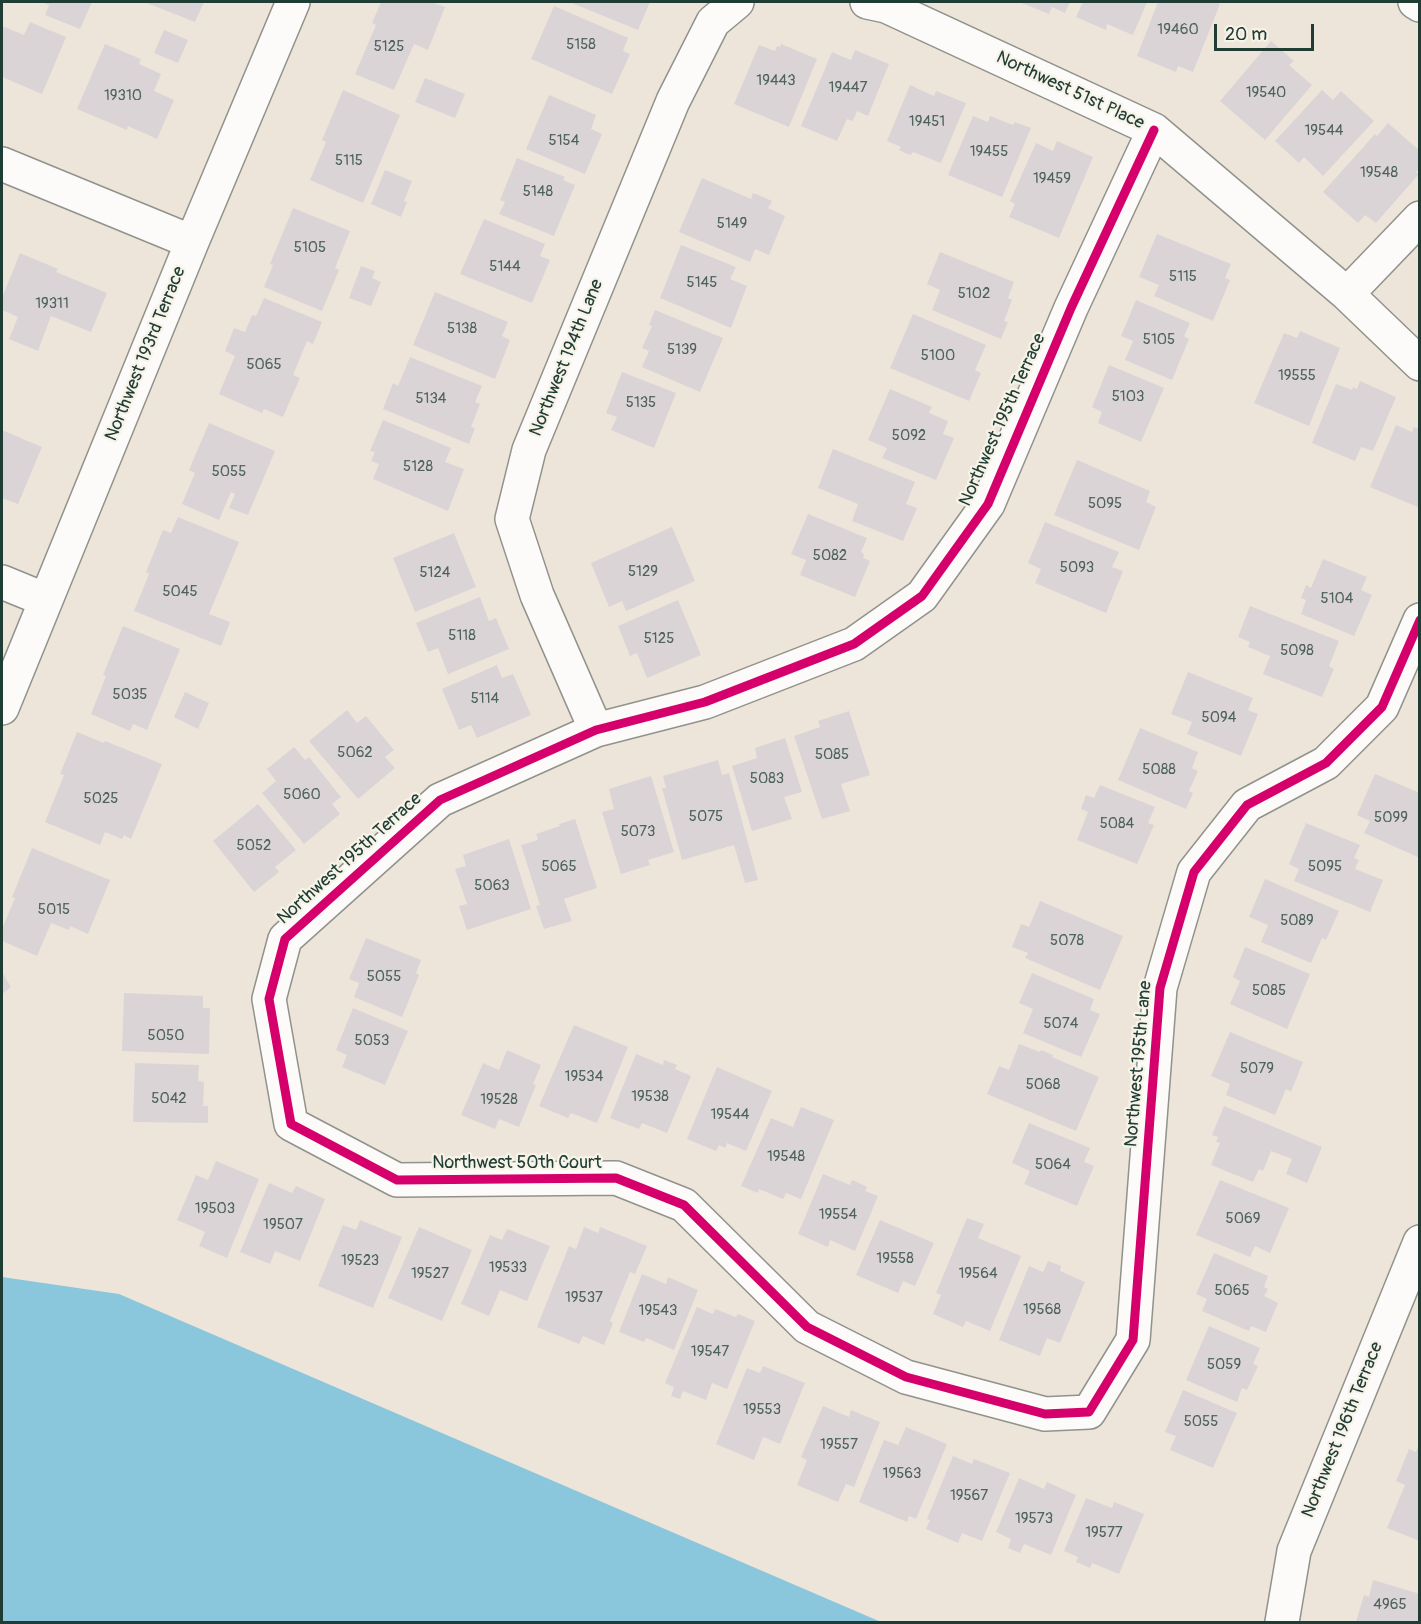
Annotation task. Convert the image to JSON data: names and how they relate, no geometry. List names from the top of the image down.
{
  "streets": {
    "street": [
      "Northwest 51st Place",
      "Northwest 193rd Terrace",
      "Northwest 194th Lane",
      "Northwest 195th Terrace",
      "Northwest 195th Lane",
      "Northwest 50th Court",
      "Northwest 196th Terrace"
    ]
  },
  "crossings": [
    ["Northwest 51st Place", "Northwest 195th Terrace"],
    ["Northwest 194th Lane", "Northwest 195th Terrace"],
    ["Northwest 195th Terrace", "Northwest 50th Court"],
    ["Northwest 195th Lane", "Northwest 50th Court"]
  ],
  "house_numbers": [
    "19460",
    "5158",
    "5125",
    "19443",
    "19447",
    "19540",
    "19310",
    "19451",
    "19544",
    "5154",
    "19455",
    "5115",
    "19548",
    "19459",
    "5148",
    "5149",
    "5105",
    "5144",
    "5115",
    "5145",
    "5102",
    "19311",
    "5138",
    "5105",
    "5139",
    "5100",
    "5065",
    "19555",
    "5103",
    "5134",
    "5135",
    "5092",
    "5128",
    "5055",
    "5095",
    "5082",
    "5093",
    "5129",
    "5124",
    "5045",
    "5104",
    "5118",
    "5125",
    "5098",
    "5035",
    "5114",
    "5094",
    "5062",
    "5085",
    "5088",
    "5083",
    "5060",
    "5025",
    "5075",
    "5099",
    "5084",
    "5073",
    "5052",
    "5065",
    "5095",
    "5063",
    "5015",
    "5089",
    "5078",
    "5055",
    "5085",
    "5074",
    "5050",
    "5053",
    "5079",
    "19534",
    "5068",
    "19538",
    "5042",
    "19528",
    "19544",
    "19548",
    "5064",
    "19503",
    "19554",
    "5069",
    "19507",
    "19558",
    "19523",
    "19533",
    "19527",
    "19564",
    "5065",
    "19537",
    "19568",
    "19543",
    "19547",
    "5059",
    "19553",
    "5055",
    "19557",
    "19563",
    "19567",
    "19573",
    "19577",
    "4965"
  ],
  "scale_bar": "20 m"
}
